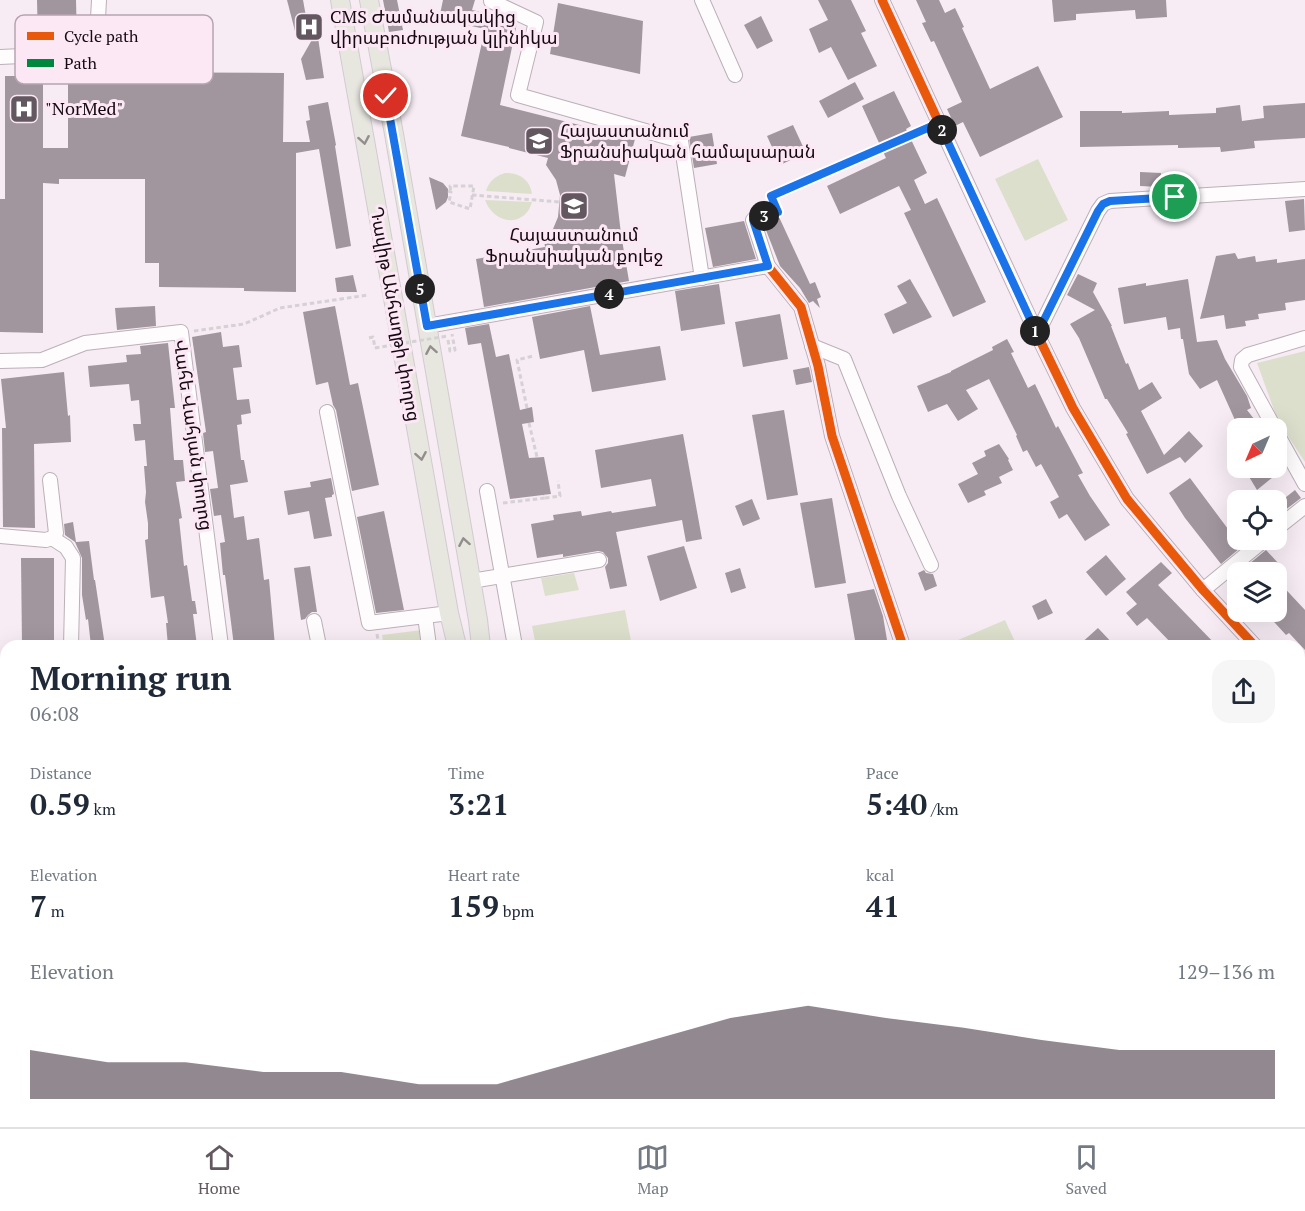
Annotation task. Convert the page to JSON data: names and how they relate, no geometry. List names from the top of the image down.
{
  "streets": {
    "main road": ["Դավիթ Անհաղթի փողոց"],
    "street": ["Վահե Վահյան փողոց"]
  },
  "places": {
    "hospital": ["CMS Ժամանակակից վիրաբուժության կլինիկա", "\"NorMed\""],
    "school or university": ["Հայաստանում Ֆրանսիական համալսարան", "Հայաստանում Ֆրանսիական քոլեջ"]
  },
  "legend": ["Cycle path", "Path"],
  "north": "bottom left",
  "page": {
    "pins": [
      "2",
      "3",
      "5",
      "4",
      "1"
    ],
    "heading": ["Morning run", "06:08"],
    "stats": [
      ["Distance", "0.59 km"],
      ["Time", "3:21"],
      ["Pace", "5:40 /km"],
      ["Elevation", "7 m"],
      ["Heart rate", "159 bpm"],
      ["kcal", "41"]
    ],
    "chart": ["Elevation", "129–136 m"],
    "tabs": ["Home", "Map", "Saved"]
  }
}
